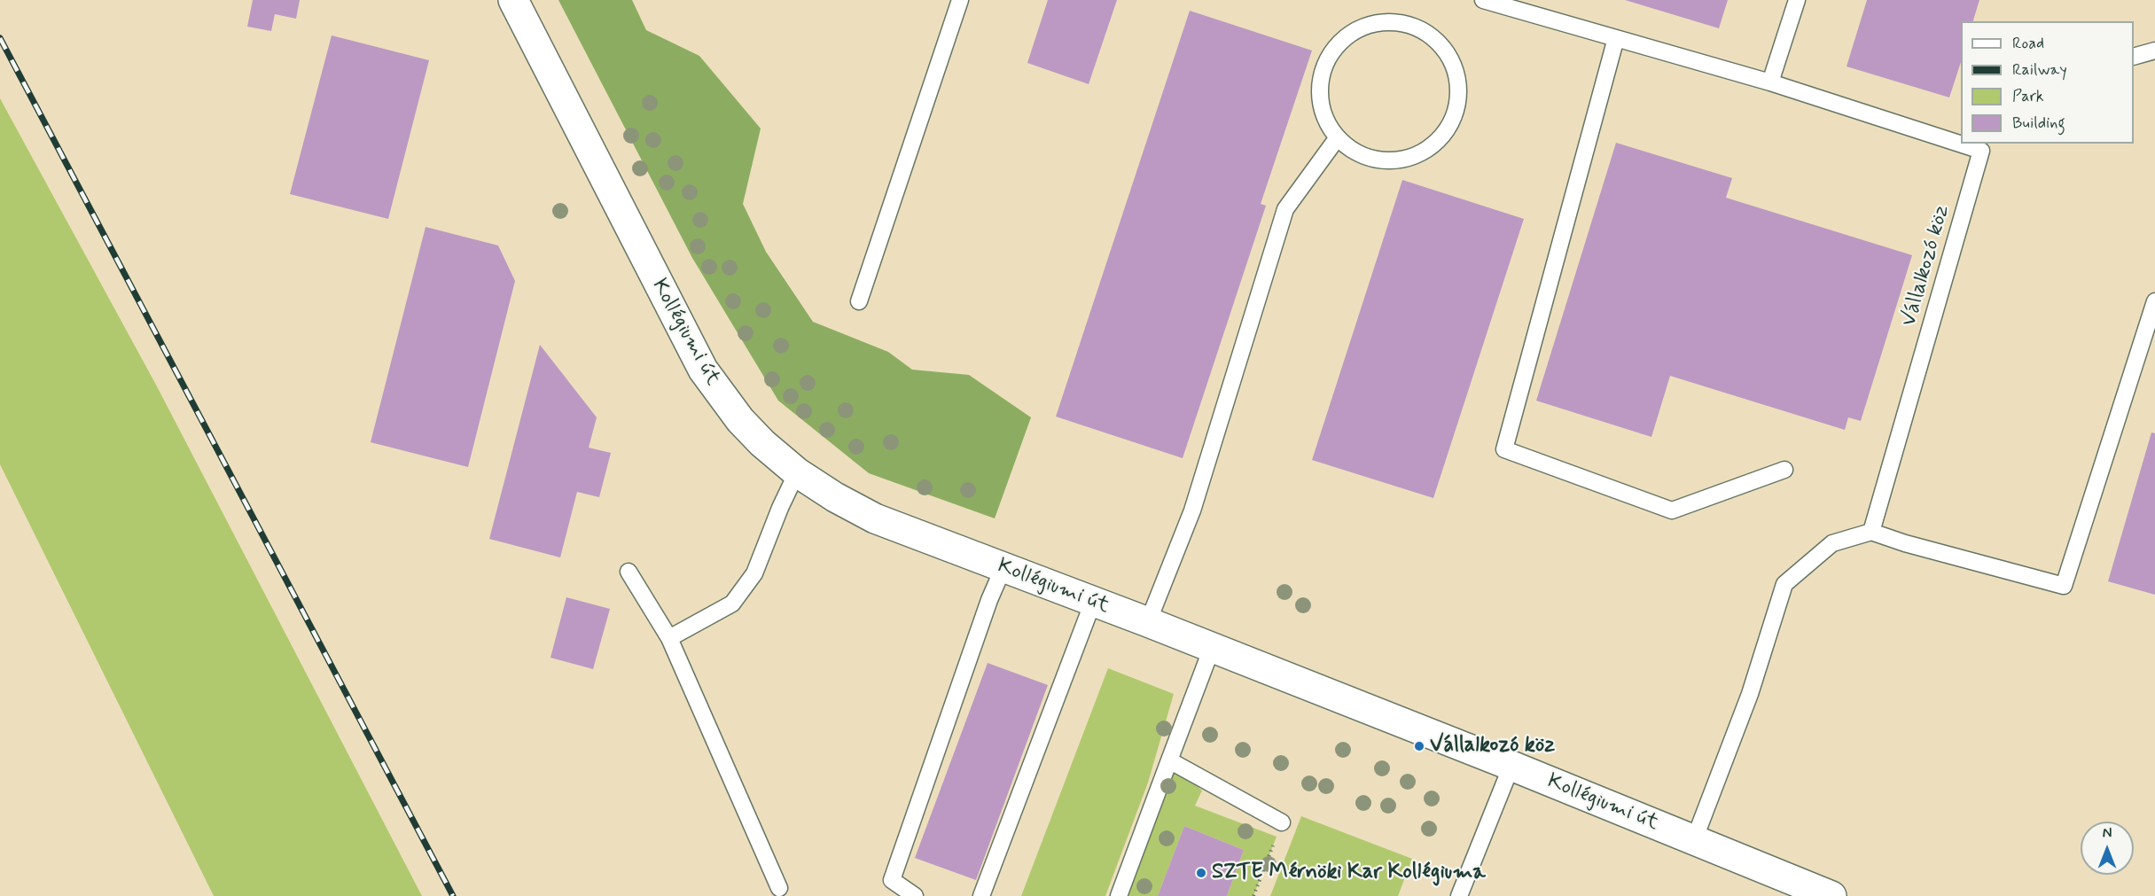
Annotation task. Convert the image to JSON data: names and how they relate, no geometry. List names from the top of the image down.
{
  "streets": {
    "street": ["Kollégiumi út"],
    "lane": ["Vállalkozó köz"]
  },
  "places": ["Vállalkozó köz", "SZTE Mérnöki Kar Kollégiuma"],
  "legend": [
    "Road",
    "Railway",
    "Park",
    "Building"
  ],
  "north": "top"
}
